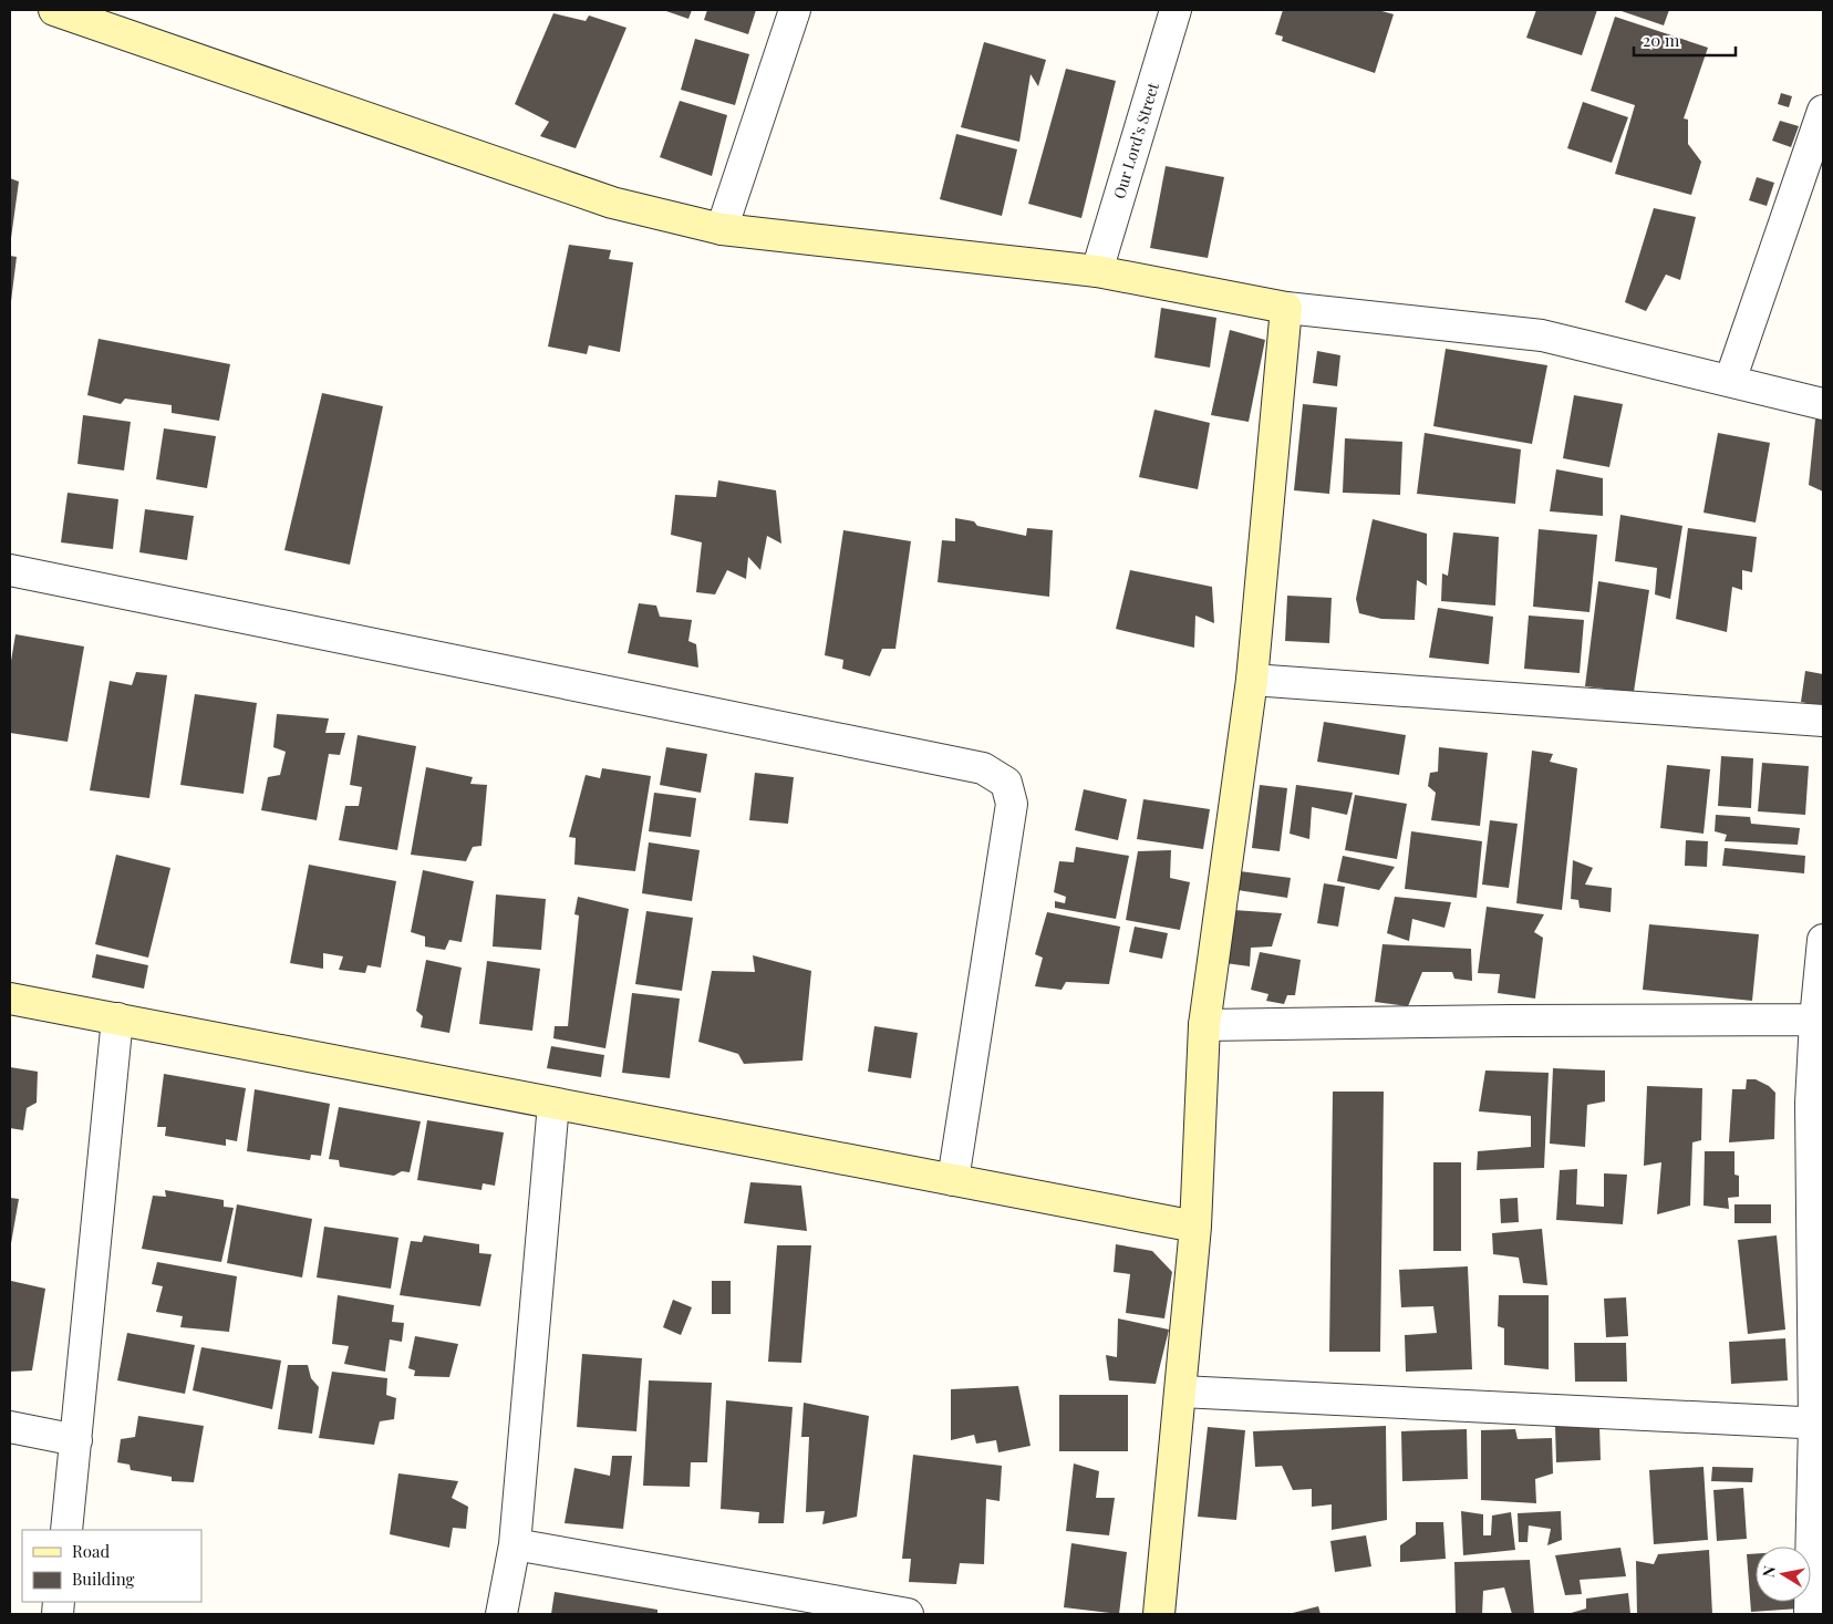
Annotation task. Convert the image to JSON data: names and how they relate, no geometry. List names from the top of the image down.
{
  "streets": {
    "street": ["Our Lord’s Street"]
  },
  "legend": ["Road", "Building"],
  "scale_bar": "20 m",
  "north": "left"
}
